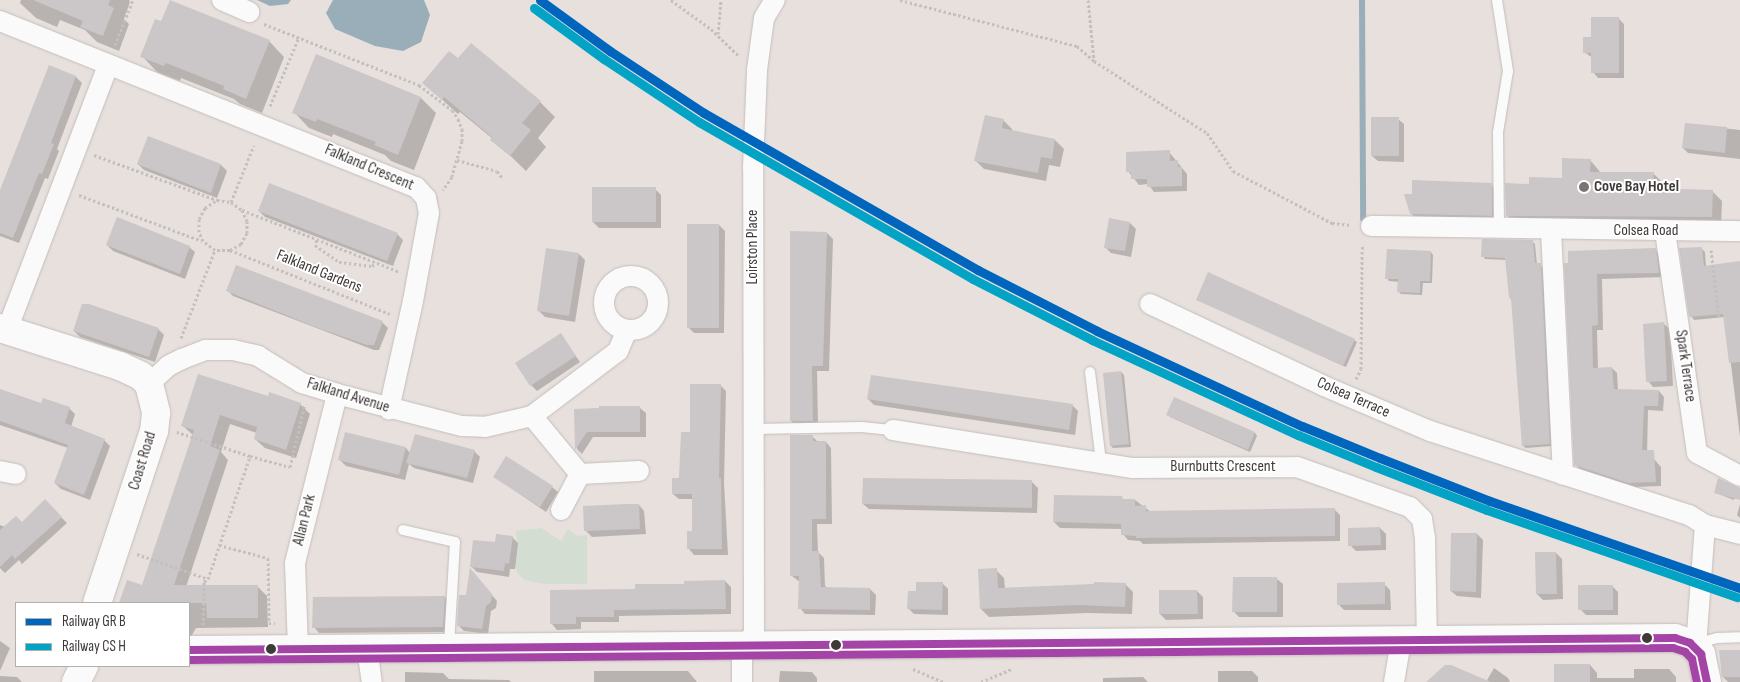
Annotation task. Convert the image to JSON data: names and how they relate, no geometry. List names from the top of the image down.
{
  "streets": {
    "street": [
      "Falkland Crescent",
      "Colsea Road",
      "Loirston Place",
      "Spark Terrace",
      "Falkland Avenue",
      "Colsea Terrace",
      "Coast Road",
      "Burnbutts Crescent",
      "Allan Park"
    ],
    "path": ["Falkland Gardens"]
  },
  "crossings": [
    ["Falkland Crescent", "Falkland Avenue"],
    ["Colsea Road", "Spark Terrace"],
    ["Falkland Avenue", "Coast Road"],
    ["Falkland Avenue", "Allan Park"]
  ],
  "places": ["Cove Bay Hotel"],
  "legend": ["Railway GR B", "Railway CS H"]
}
